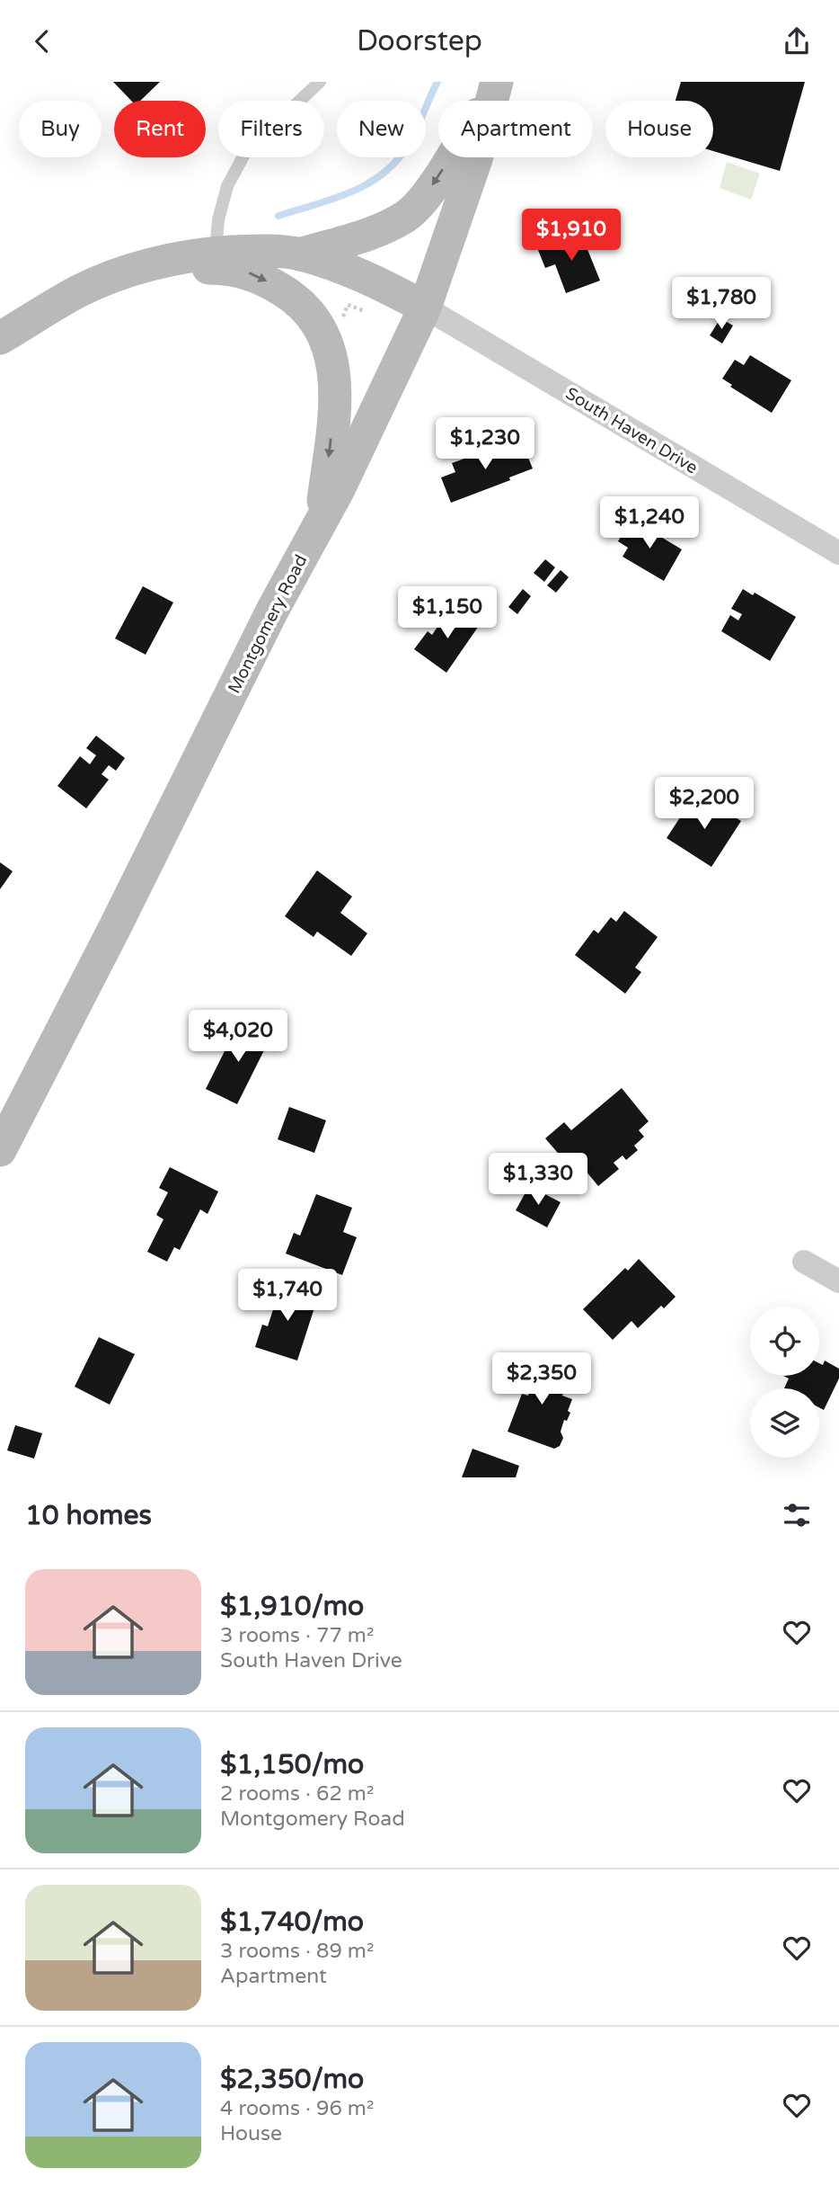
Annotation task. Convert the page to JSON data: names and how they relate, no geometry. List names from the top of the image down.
{
  "streets": {
    "main road": ["Montgomery Road"],
    "street": ["South Haven Drive"]
  },
  "crossings": [
    ["South Haven Drive", "Montgomery Road"]
  ],
  "page": {
    "header": "Doorstep",
    "chip": [
      "Buy",
      "Rent",
      "Filters",
      "New",
      "Apartment",
      "House"
    ],
    "price": [
      "$1,910",
      "$1,780",
      "$1,230",
      "$1,240",
      "$1,150",
      "$2,200",
      "$4,020",
      "$1,330",
      "$1,740",
      "$2,350"
    ],
    "heading": "10 homes",
    "list": [
      {
        "name": "$1,910/mo",
        "note": "3 rooms · 77 m² · South Haven Drive"
      },
      {
        "name": "$1,150/mo",
        "note": "2 rooms · 62 m² · Montgomery Road"
      },
      {
        "name": "$1,740/mo",
        "note": "3 rooms · 89 m² · Apartment"
      },
      {
        "name": "$2,350/mo",
        "note": "4 rooms · 96 m² · House"
      }
    ]
  }
}
